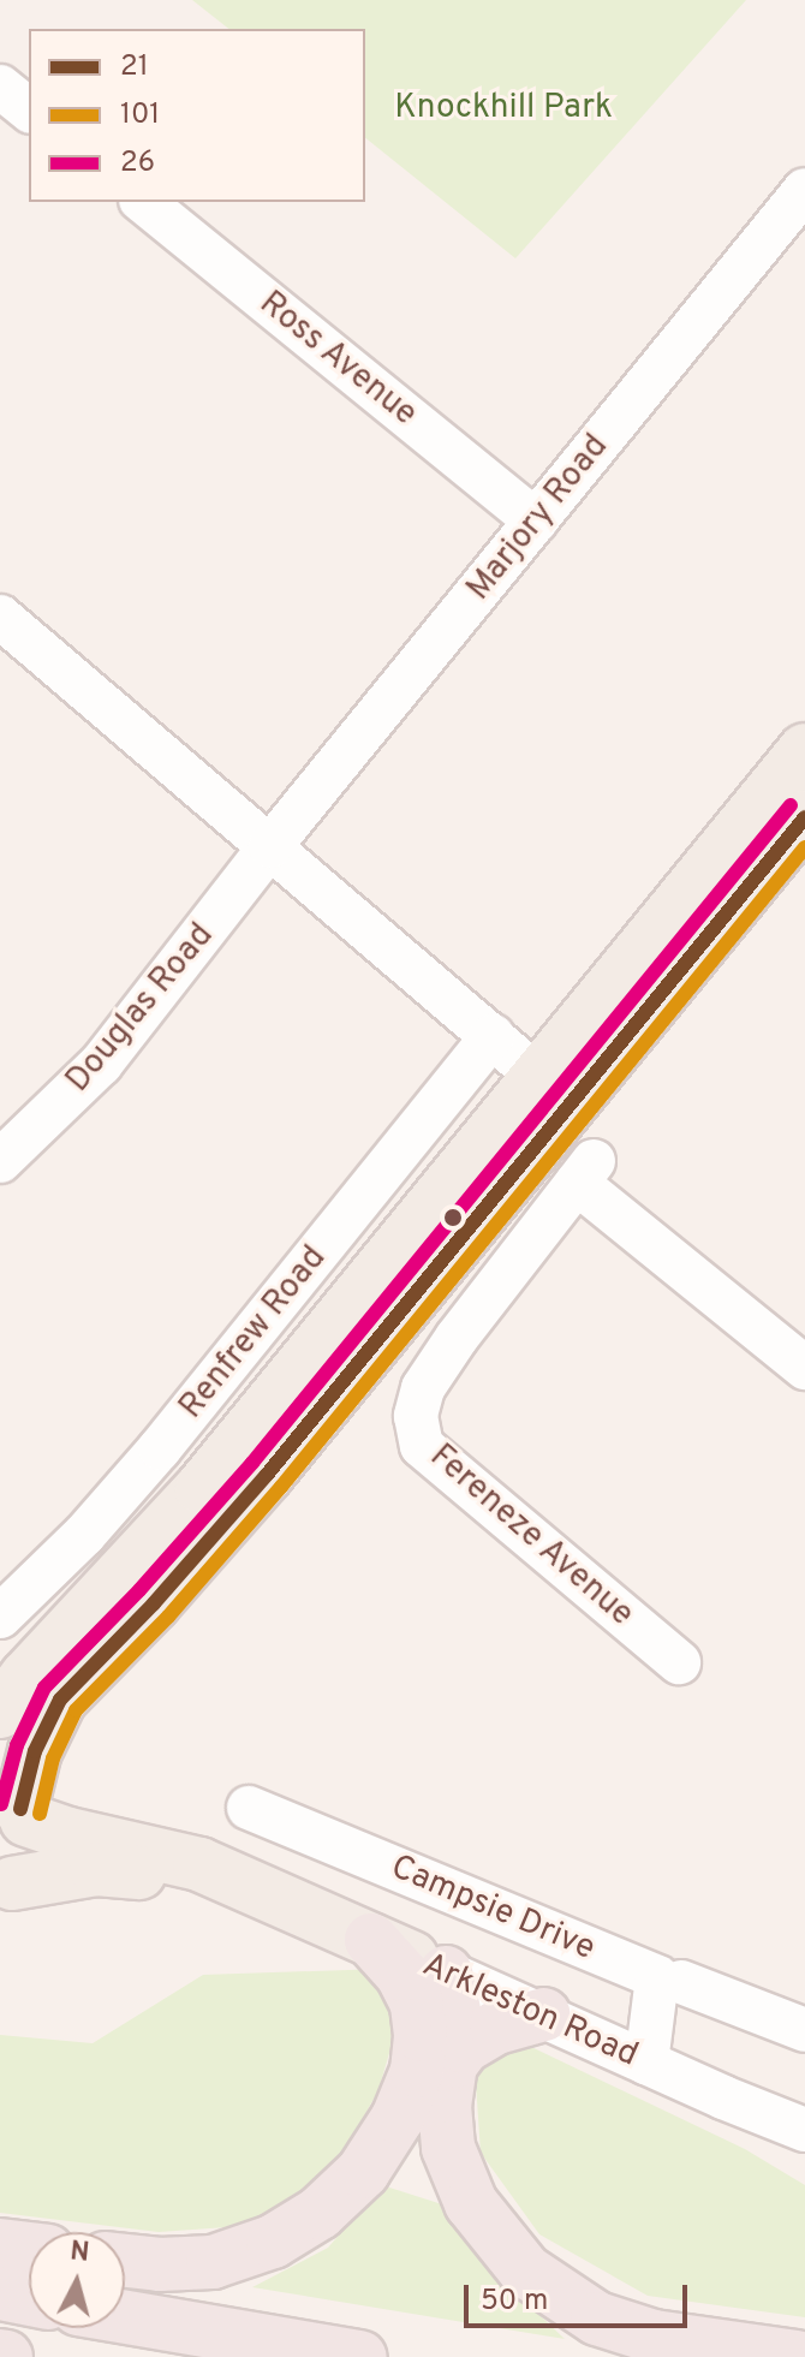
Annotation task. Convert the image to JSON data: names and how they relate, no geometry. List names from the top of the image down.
{
  "streets": {
    "main road": ["Renfrew Road", "Arkleston Road"],
    "street": [
      "Ross Avenue",
      "Marjory Road",
      "Douglas Road",
      "Fereneze Avenue",
      "Campsie Drive"
    ]
  },
  "crossings": [
    ["Ross Avenue", "Marjory Road"],
    ["Marjory Road", "Douglas Road"],
    ["Renfrew Road", "Arkleston Road"],
    ["Campsie Drive", "Arkleston Road"]
  ],
  "parks": ["Knockhill Park"],
  "lines": ["transit line 26", "transit line 21", "transit line 101"],
  "legend": ["21", "101", "26"],
  "scale_bar": "50 m",
  "north": "top"
}
